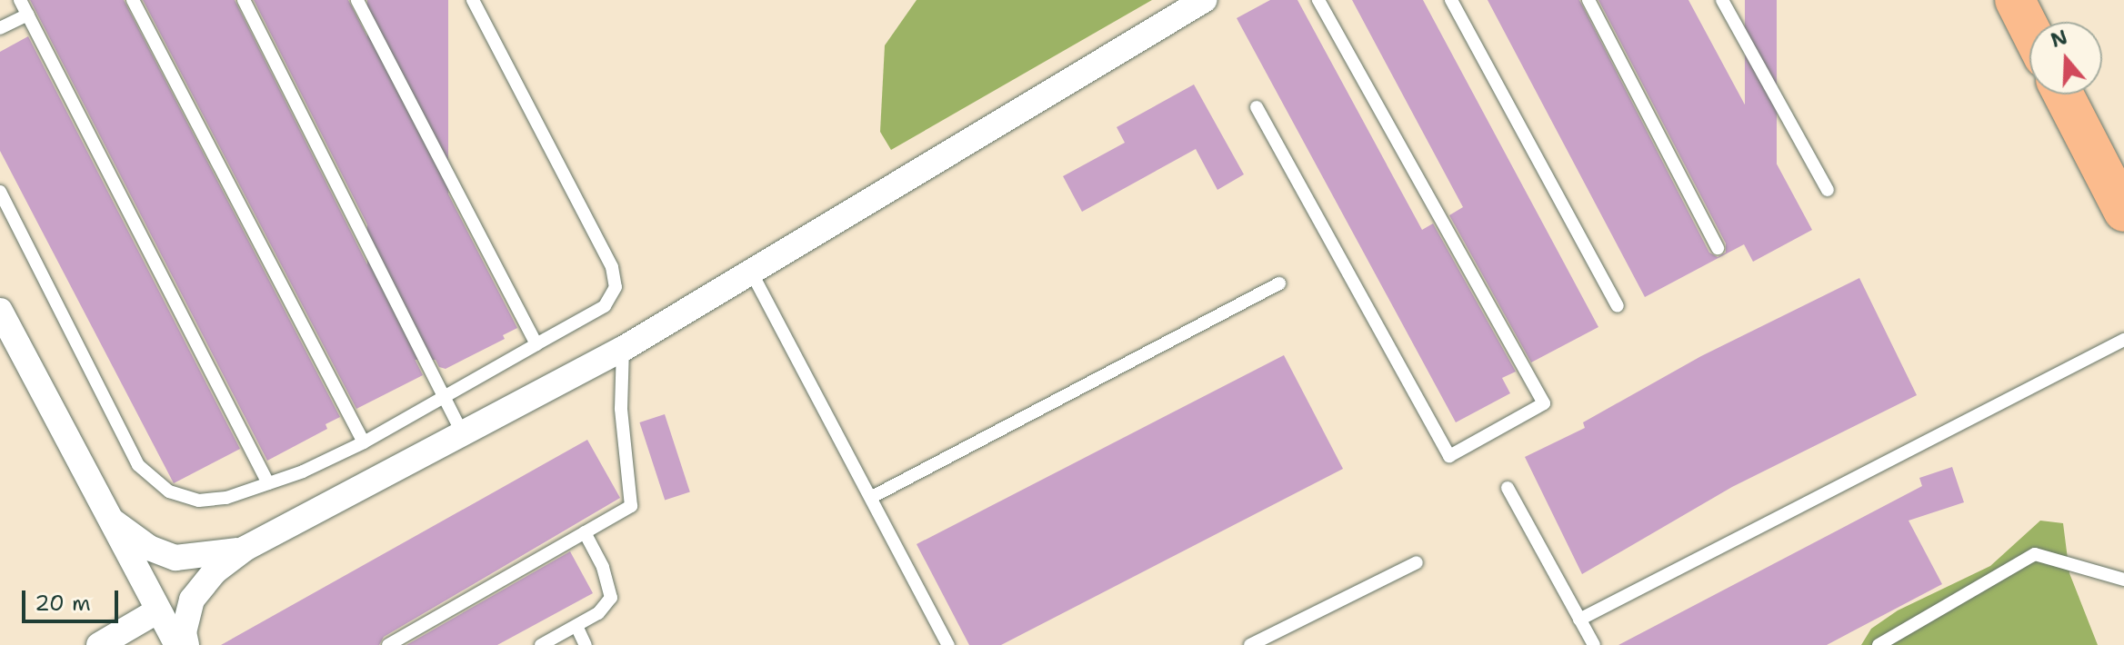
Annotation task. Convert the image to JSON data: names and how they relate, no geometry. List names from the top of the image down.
{
  "scale_bar": "20 m",
  "north": "top"
}
